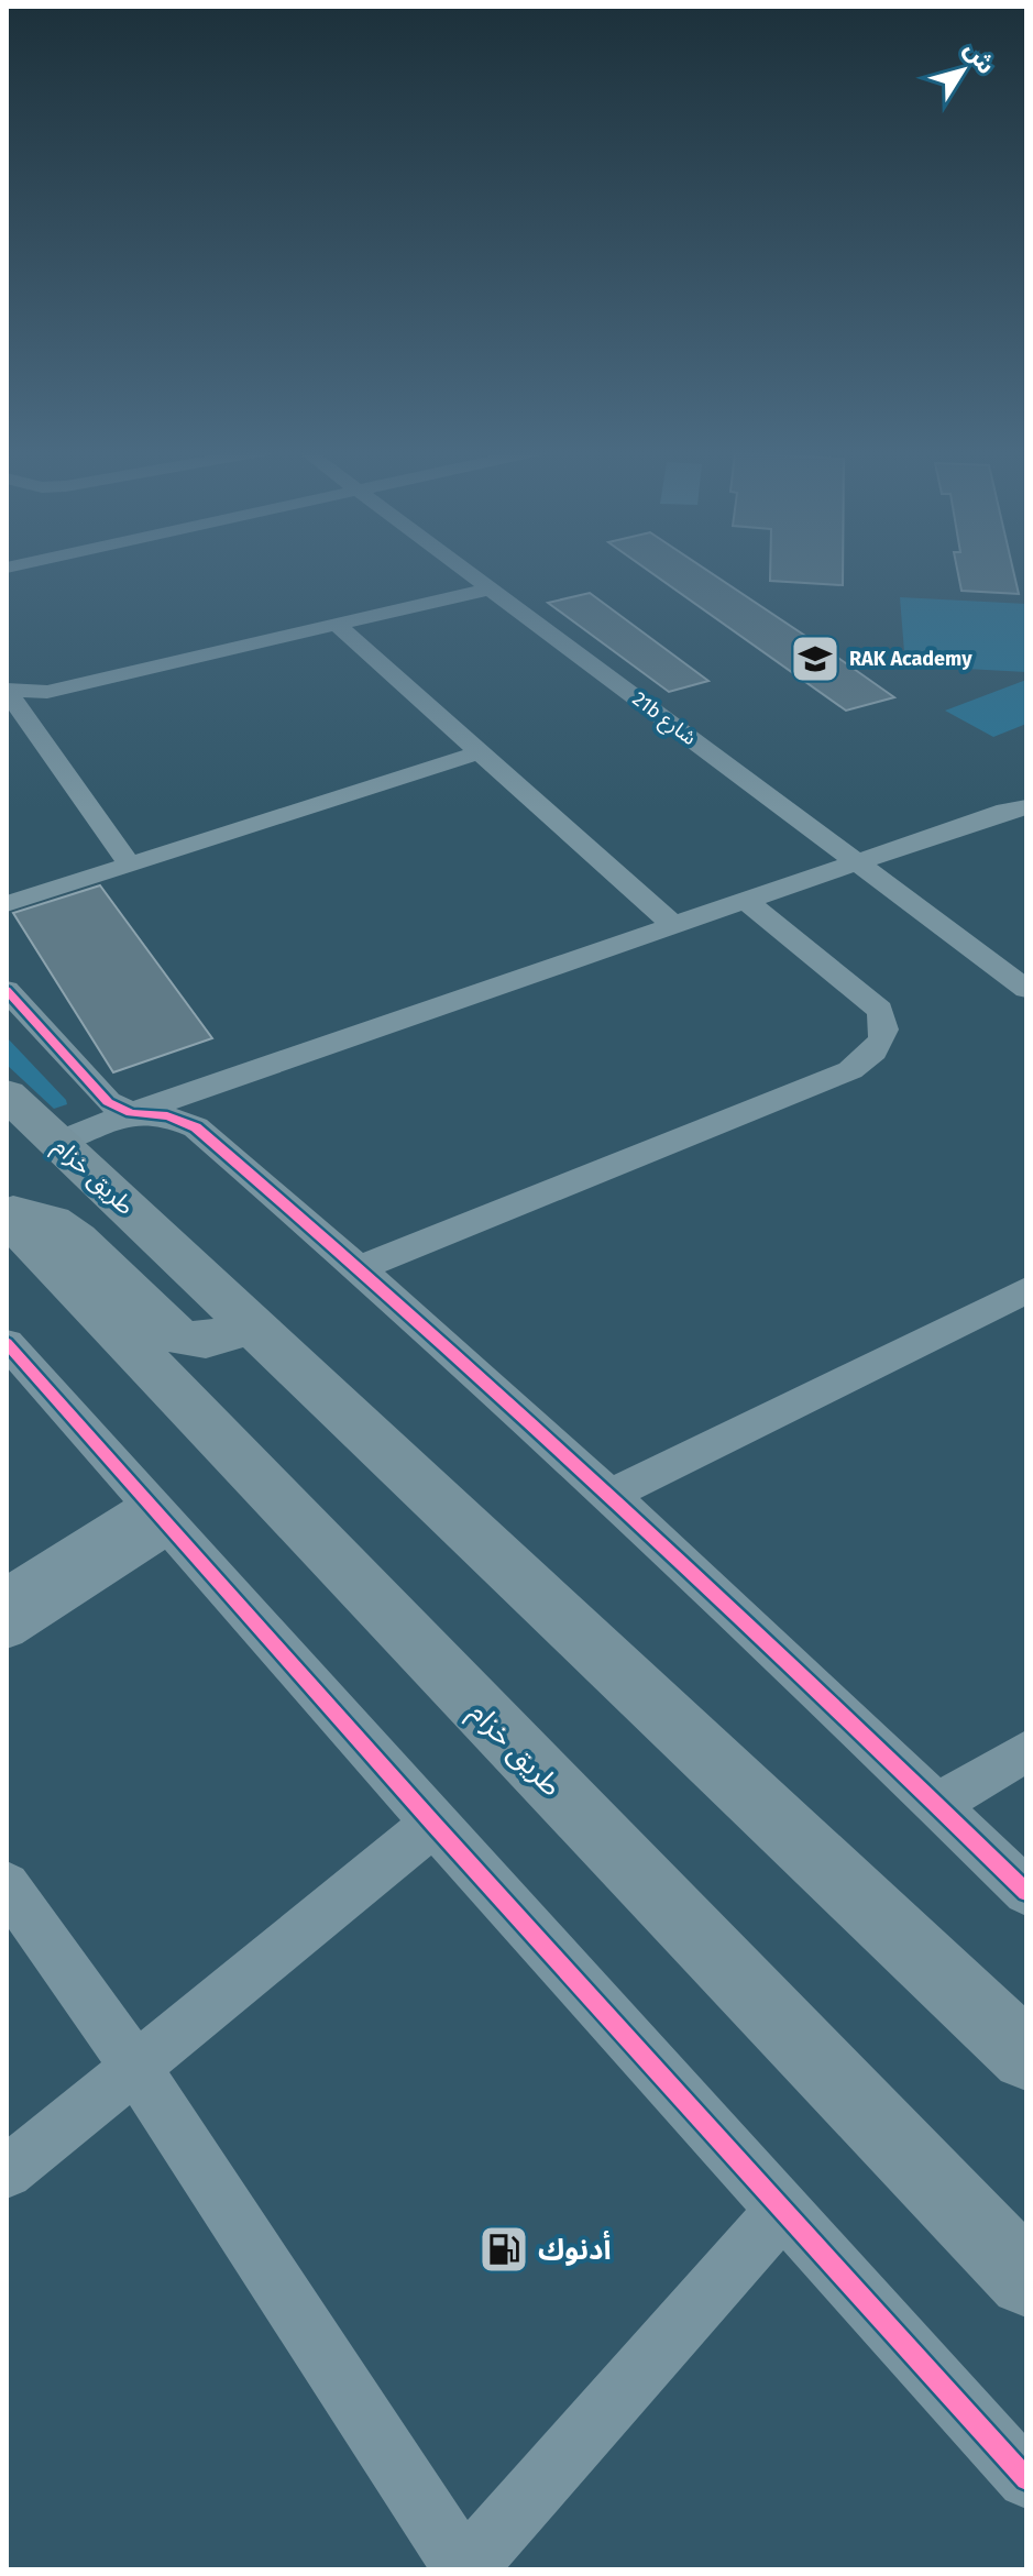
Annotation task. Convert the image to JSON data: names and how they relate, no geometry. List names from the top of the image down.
{
  "streets": {
    "main road": ["طريق خزام"],
    "street": ["21b شارع"]
  },
  "places": {
    "school or university": ["RAK Academy"],
    "fuel station": ["أدنوك"]
  },
  "north": "top right"
}
